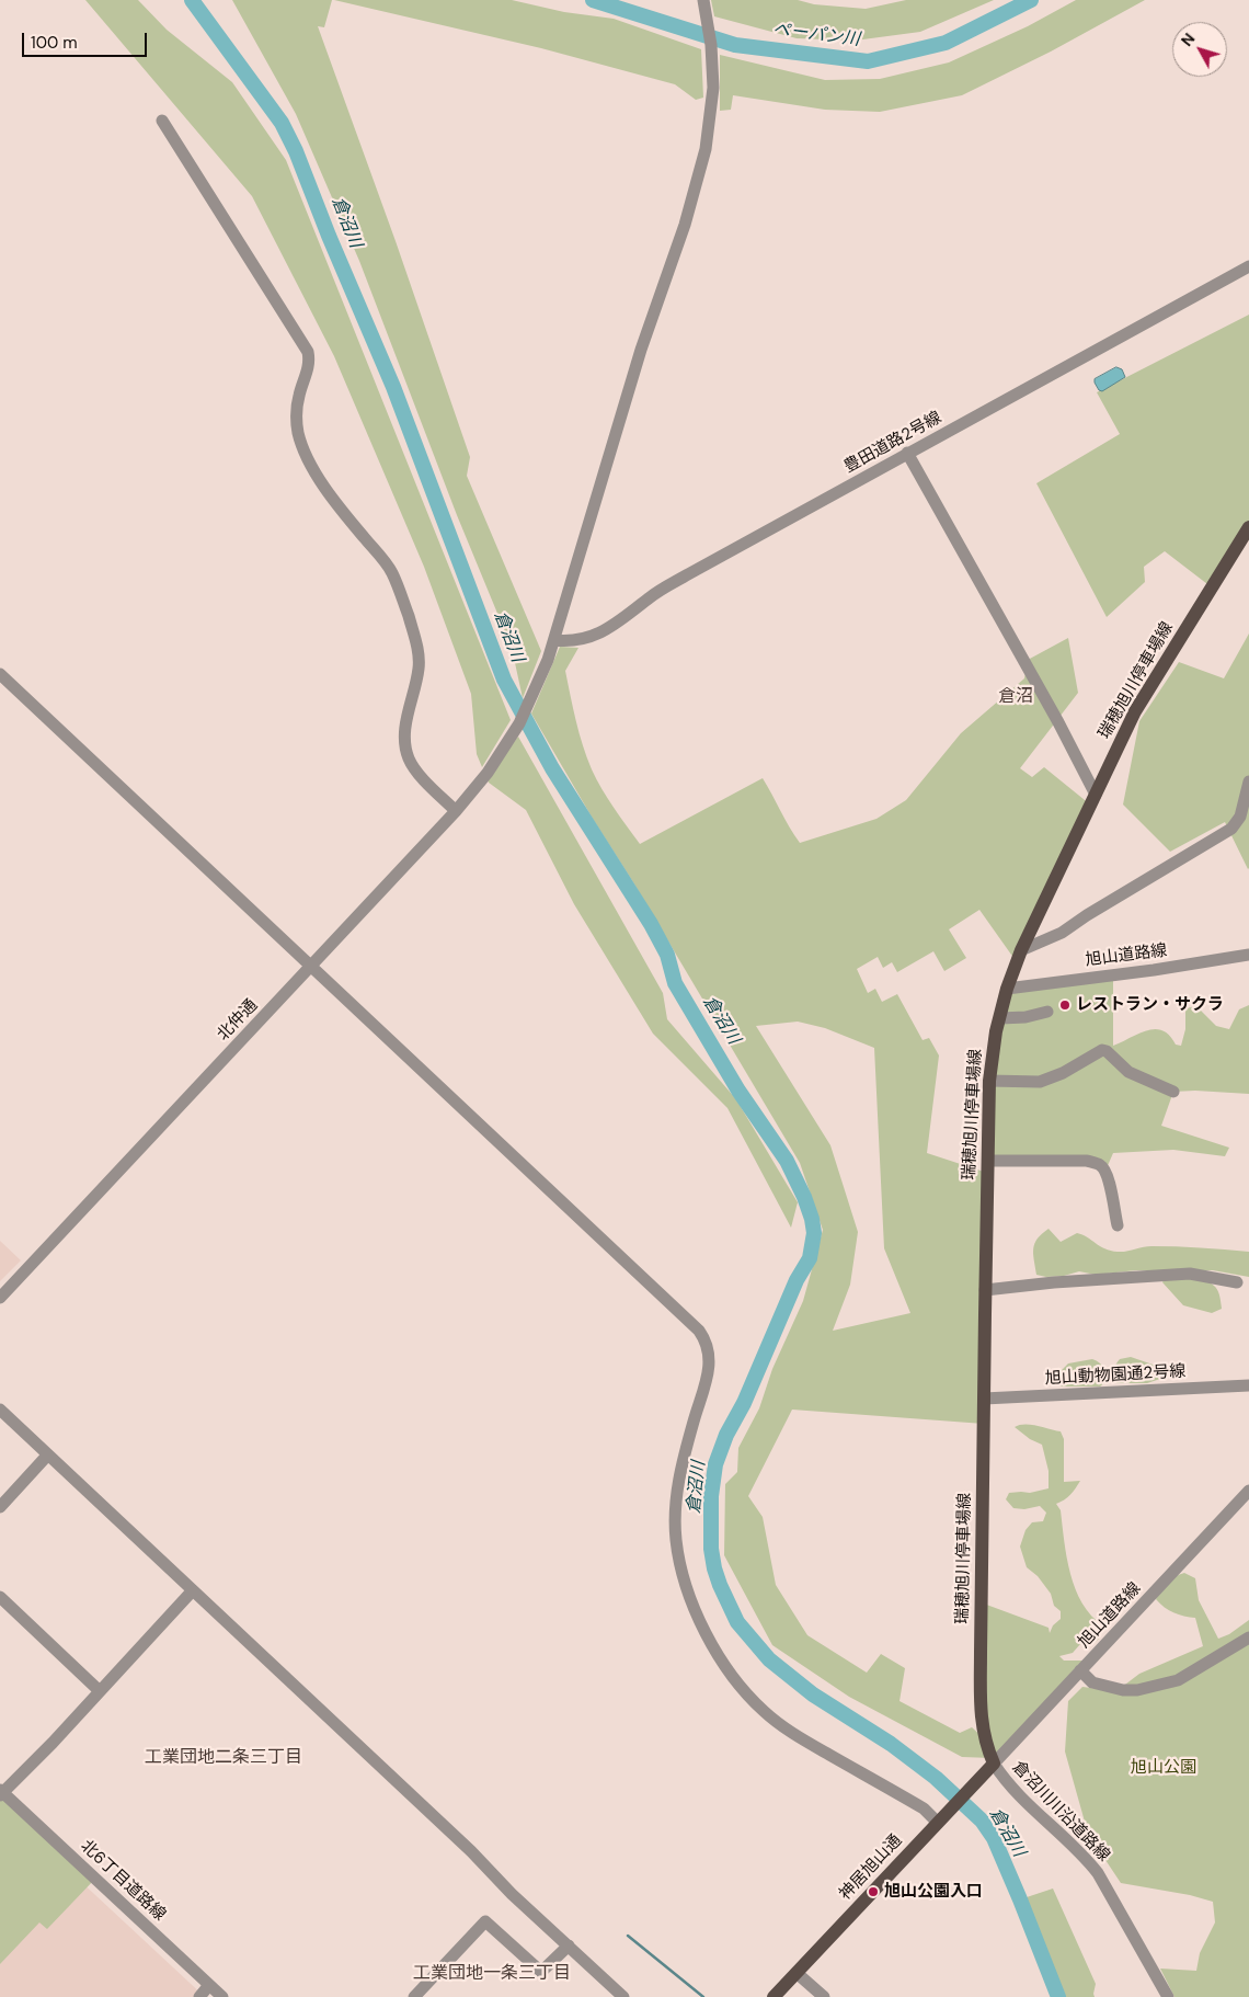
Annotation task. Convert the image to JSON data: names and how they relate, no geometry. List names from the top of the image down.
{
  "streets": {
    "main road": ["瑞穂旭川停車場線", "神居旭山通"],
    "street": [
      "豊田道路2号線",
      "旭山道路線",
      "北仲通",
      "旭山動物園通2号線",
      "倉沼川川沿道路線",
      "北6丁目道路線"
    ]
  },
  "crossings": [
    ["豊田道路2号線", "北仲通"],
    ["瑞穂旭川停車場線", "旭山道路線"],
    ["瑞穂旭川停車場線", "旭山動物園通2号線"],
    ["瑞穂旭川停車場線", "倉沼川川沿道路線"],
    ["瑞穂旭川停車場線", "神居旭山通"],
    ["旭山道路線", "倉沼川川沿道路線"],
    ["旭山道路線", "神居旭山通"],
    ["倉沼川川沿道路線", "神居旭山通"]
  ],
  "districts": ["倉沼", "工業団地二条三丁目", "工業団地一条三丁目"],
  "water": ["ペーパン川", "倉沼川"],
  "parks": ["旭山公園"],
  "places": ["レストラン・サクラ", "旭山公園入口"],
  "scale_bar": "100 m",
  "north": "top left"
}
